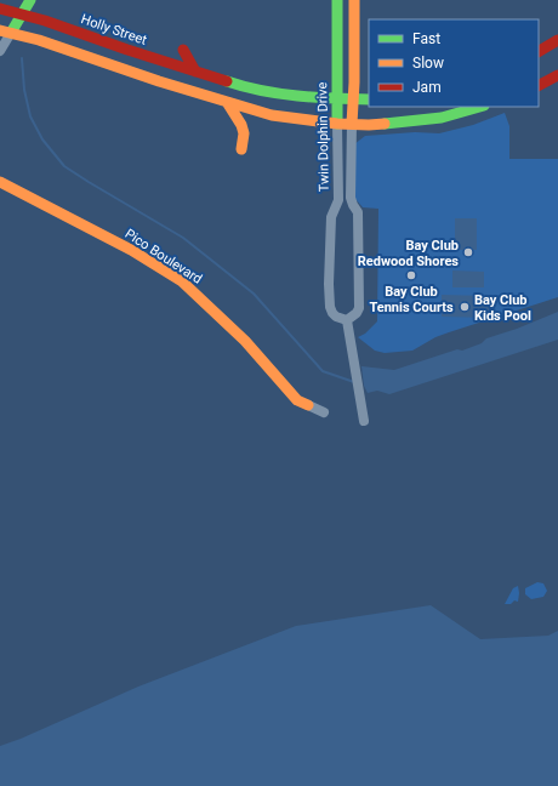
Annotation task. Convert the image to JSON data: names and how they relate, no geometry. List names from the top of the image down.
{
  "streets": {
    "main road": ["Holly Street", "Twin Dolphin Drive", "Pico Boulevard"]
  },
  "crossings": [
    ["Holly Street", "Twin Dolphin Drive"]
  ],
  "places": ["Bay Club Redwood Shores", "Bay Club Tennis Courts", "Bay Club Kids Pool"],
  "legend": ["Fast", "Slow", "Jam"]
}
